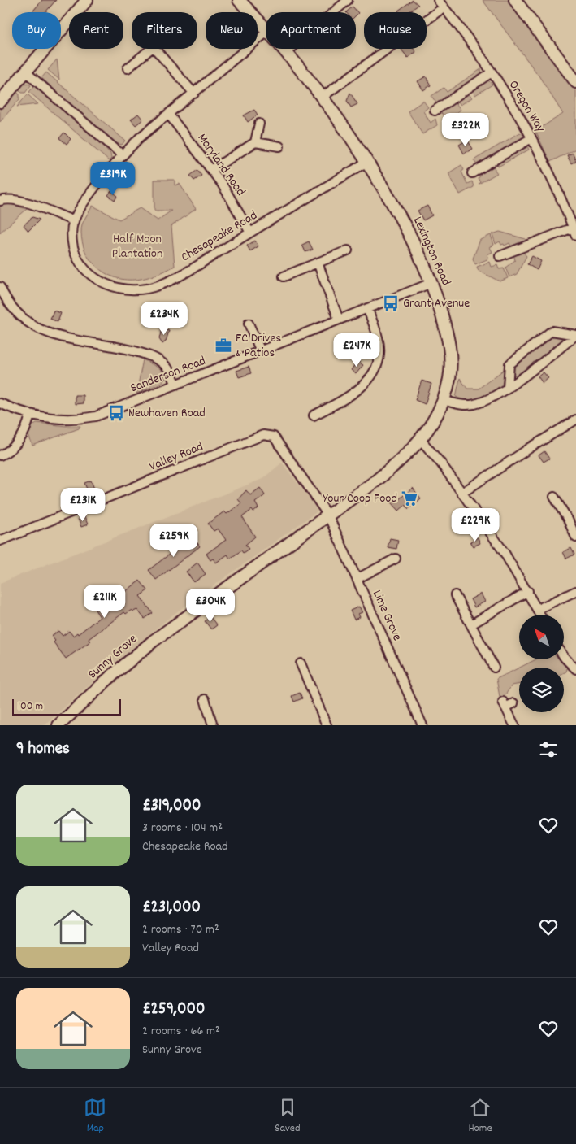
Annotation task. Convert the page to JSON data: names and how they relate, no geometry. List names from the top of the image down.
{
  "streets": {
    "street": [
      "Oregon Way",
      "Maryland Road",
      "Chesapeake Road",
      "Lexington Road",
      "Sanderson Road",
      "Valley Road",
      "Lime Grove",
      "Sunny Grove"
    ]
  },
  "crossings": [
    ["Maryland Road", "Chesapeake Road"],
    ["Chesapeake Road", "Lexington Road"],
    ["Lexington Road", "Sanderson Road"],
    ["Lexington Road", "Valley Road"],
    ["Lexington Road", "Lime Grove"],
    ["Lexington Road", "Sunny Grove"],
    ["Valley Road", "Lime Grove"],
    ["Valley Road", "Sunny Grove"],
    ["Lime Grove", "Sunny Grove"]
  ],
  "parks": ["Half Moon Plantation"],
  "places": {
    "bus stop": ["Grant Avenue", "Newhaven Road"],
    "office": ["FC Drives & Patios"],
    "supermarket": ["Your Coop Food"]
  },
  "scale_bar": "100 m",
  "north": "top left",
  "page": {
    "chip": [
      "Buy",
      "Rent",
      "Filters",
      "New",
      "Apartment",
      "House"
    ],
    "price": [
      "£322K",
      "£319K",
      "£234K",
      "£247K",
      "£231K",
      "£229K",
      "£259K",
      "£211K",
      "£304K"
    ],
    "scale": "100 m",
    "heading": "9 homes",
    "list": [
      {
        "name": "£319,000",
        "note": "3 rooms · 104 m² · Chesapeake Road"
      },
      {
        "name": "£231,000",
        "note": "2 rooms · 70 m² · Valley Road"
      },
      {
        "name": "£259,000",
        "note": "2 rooms · 66 m² · Sunny Grove"
      }
    ],
    "tabs": ["Map", "Saved", "Home"]
  }
}
